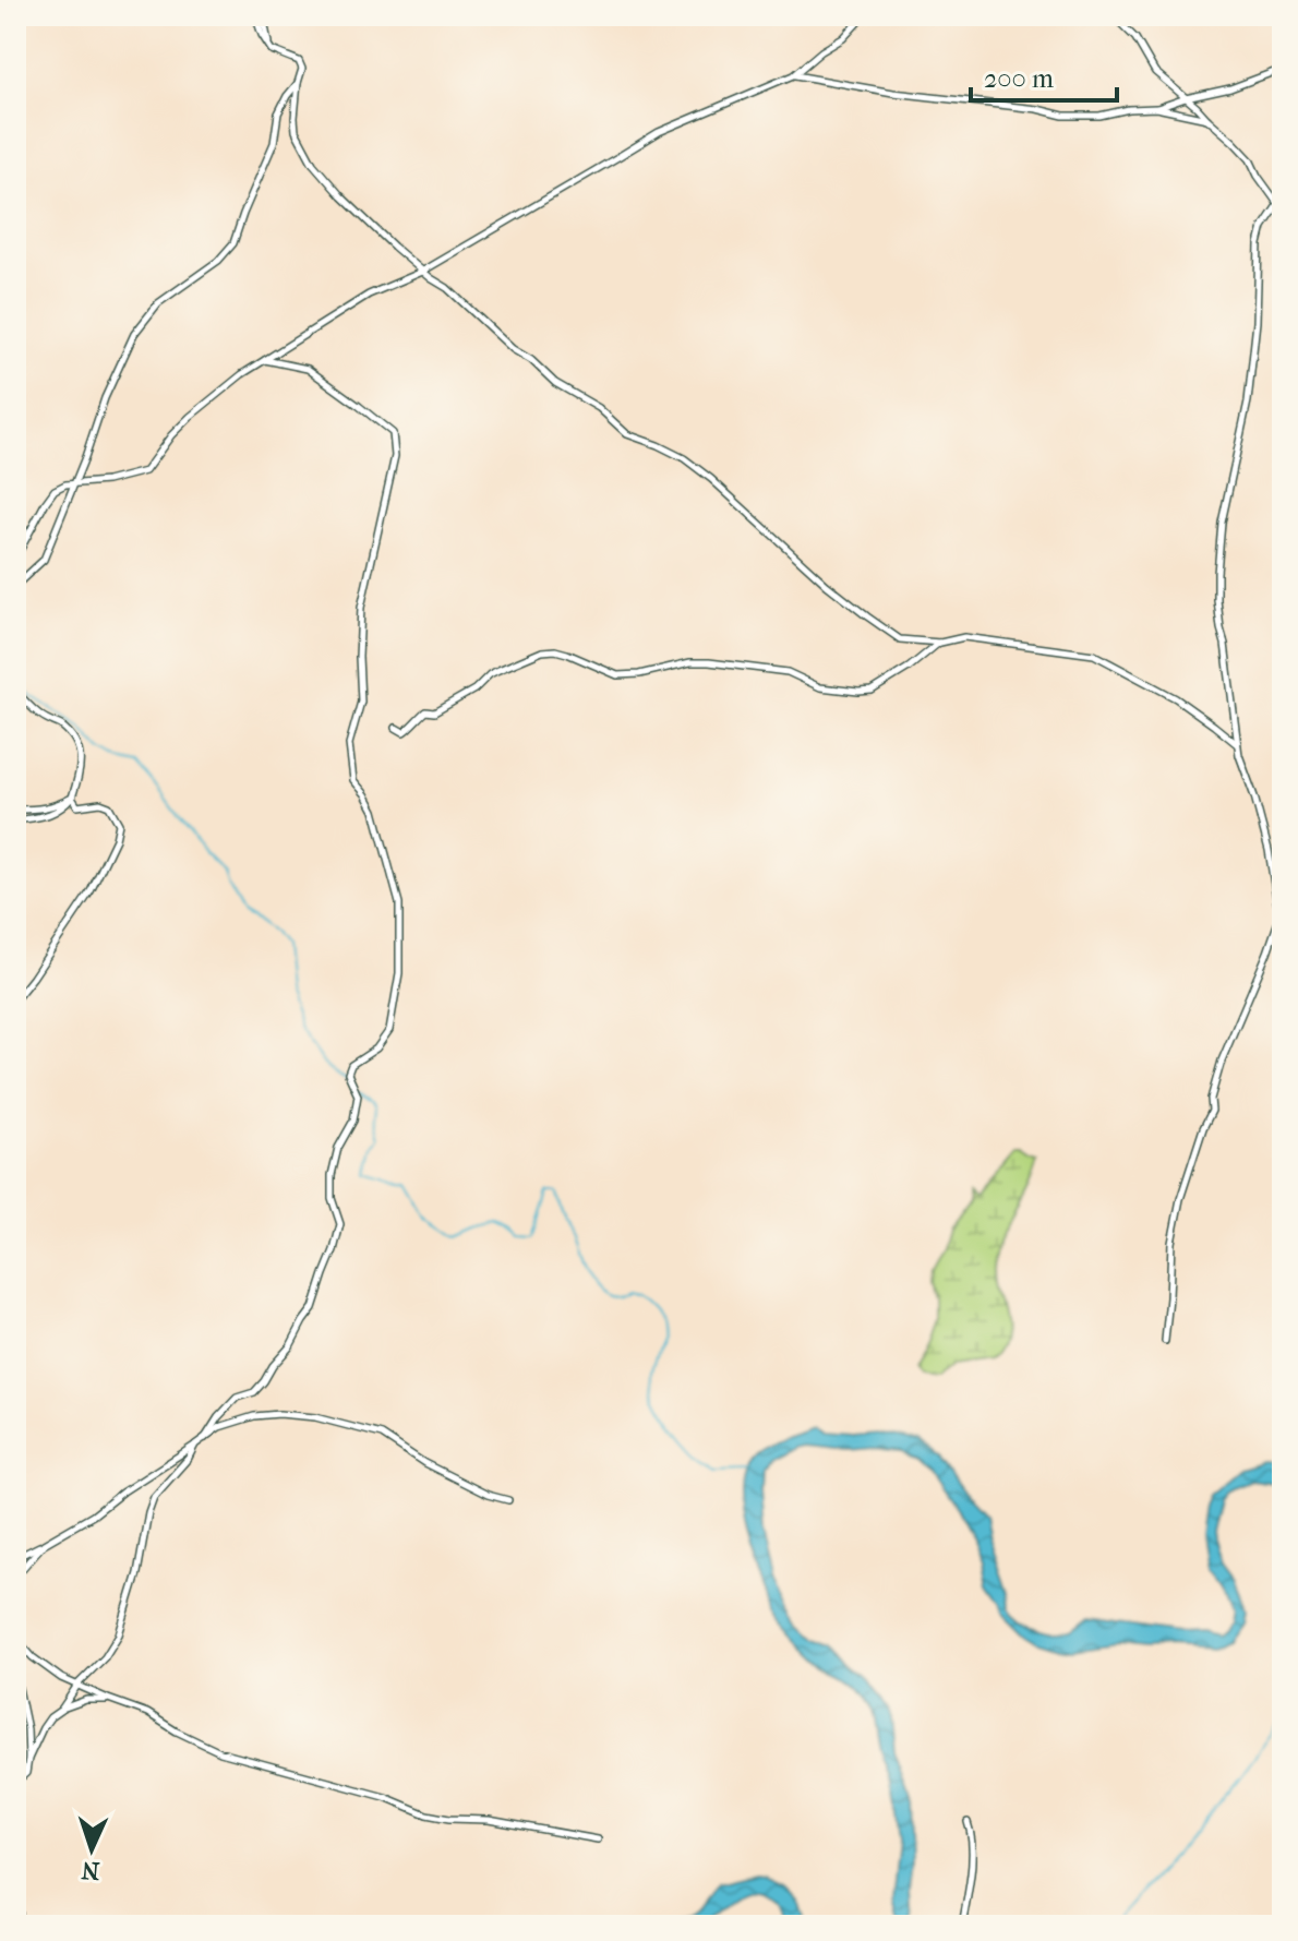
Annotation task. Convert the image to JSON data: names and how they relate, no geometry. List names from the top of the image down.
{
  "scale_bar": "200 m",
  "north": "bottom"
}
